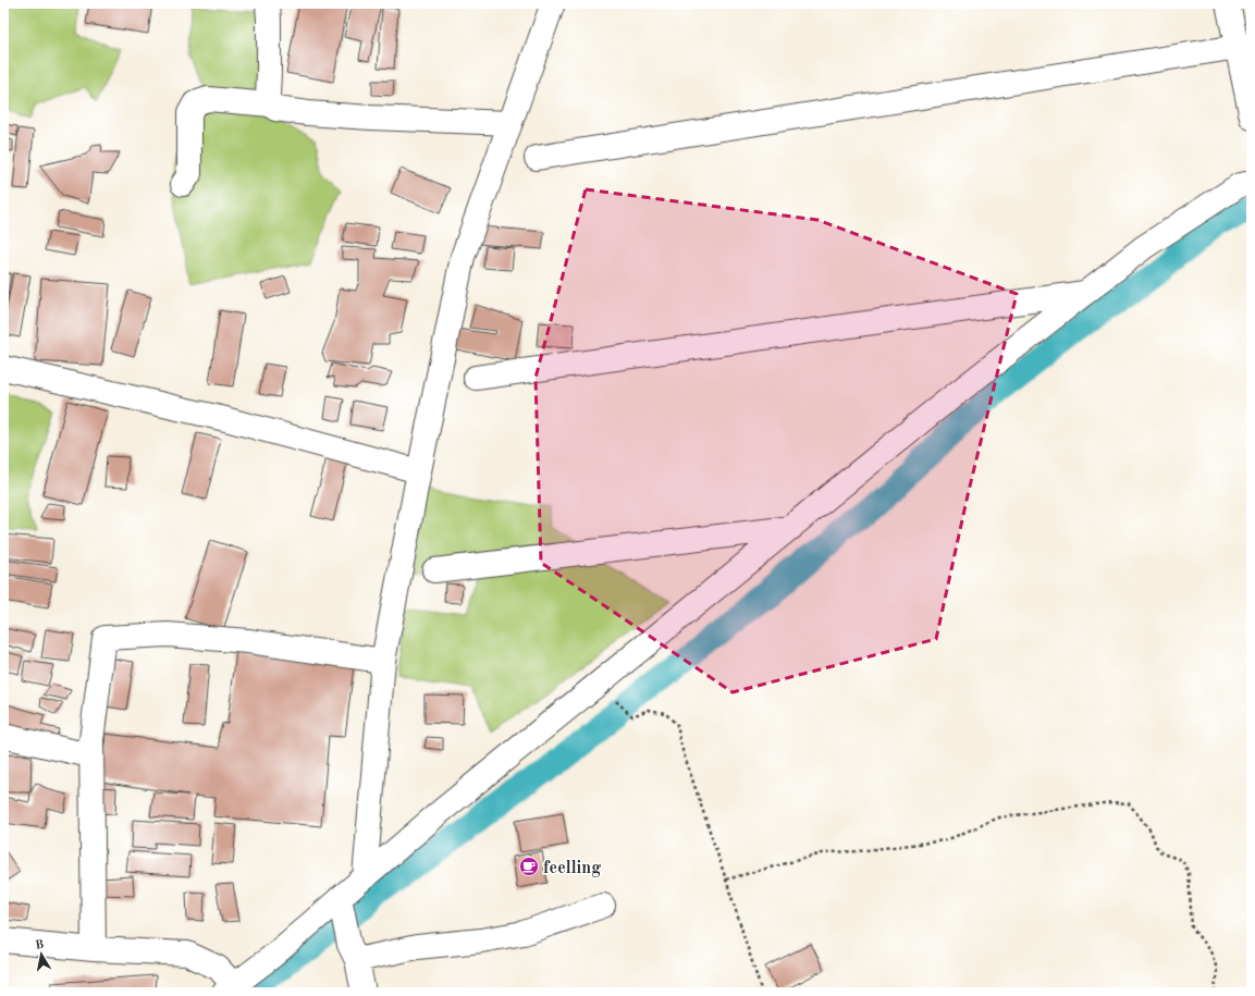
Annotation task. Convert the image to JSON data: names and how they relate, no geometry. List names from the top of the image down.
{
  "places": {
    "cafe": ["feelling"]
  },
  "north": "top"
}
